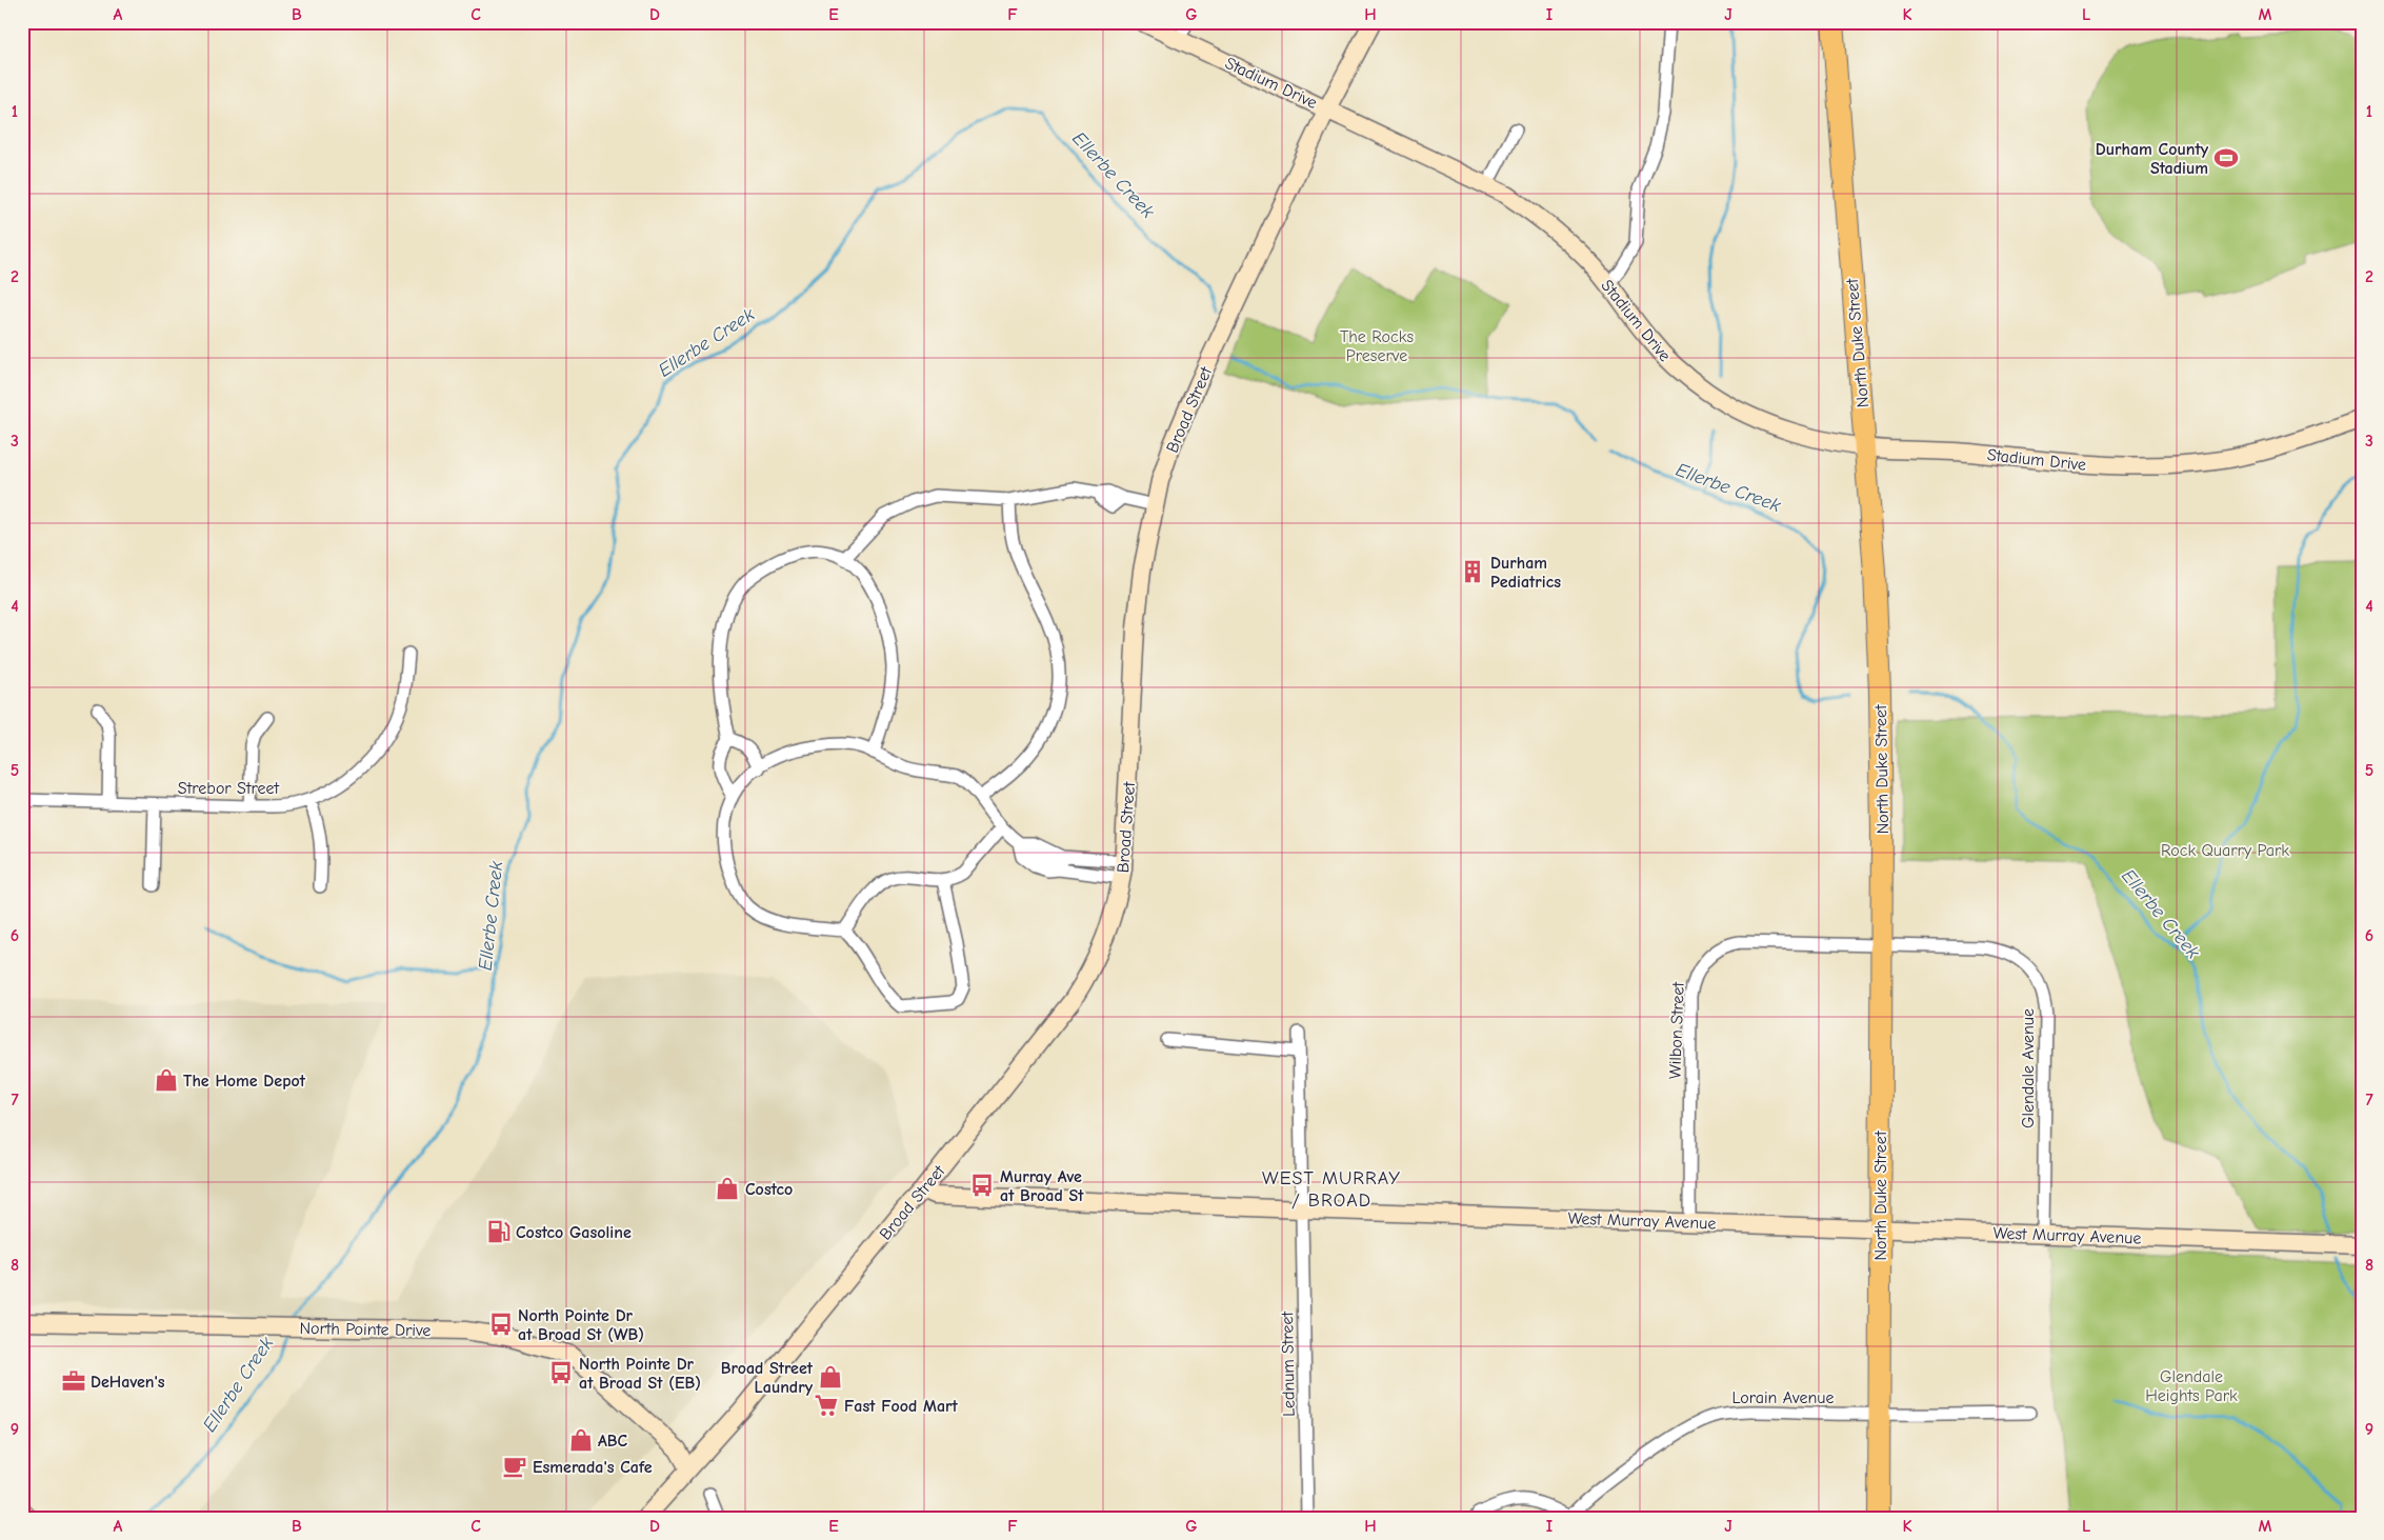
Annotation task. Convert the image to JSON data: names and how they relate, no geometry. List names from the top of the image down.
{
  "streets": {
    "highway": ["North Duke Street"],
    "street": [
      "Stadium Drive",
      "Broad Street",
      "Strebor Street",
      "Wilbon Street",
      "Glendale Avenue",
      "West Murray Avenue",
      "North Pointe Drive",
      "Lednum Street",
      "Lorain Avenue"
    ]
  },
  "crossings": [
    ["Stadium Drive", "North Duke Street"],
    ["Stadium Drive", "Broad Street"],
    ["North Duke Street", "Wilbon Street"],
    ["North Duke Street", "Glendale Avenue"],
    ["North Duke Street", "West Murray Avenue"],
    ["North Duke Street", "Lorain Avenue"],
    ["Broad Street", "West Murray Avenue"],
    ["Broad Street", "North Pointe Drive"],
    ["Wilbon Street", "Glendale Avenue"],
    ["Wilbon Street", "West Murray Avenue"],
    ["Glendale Avenue", "West Murray Avenue"],
    ["West Murray Avenue", "Lednum Street"]
  ],
  "districts": ["WEST MURRAY / BROAD"],
  "water": ["Ellerbe Creek"],
  "parks": ["The Rocks Preserve", "Rock Quarry Park", "Glendale Heights Park"],
  "places": {
    "sports": ["Durham County Stadium"],
    "building": ["Durham Pediatrics"],
    "shop": [
      "The Home Depot",
      "Costco",
      "Broad Street Laundry",
      "ABC"
    ],
    "bus stop": ["Murray Ave at Broad St", "North Pointe Dr at Broad St (WB)", "North Pointe Dr at Broad St (EB)"],
    "fuel station": ["Costco Gasoline"],
    "office": ["DeHaven's"],
    "supermarket": ["Fast Food Mart"],
    "cafe": ["Esmerada's Cafe"]
  },
  "grid": {
    "columns": [
      "A",
      "B",
      "C",
      "D",
      "E",
      "F",
      "G",
      "H",
      "I",
      "J",
      "K",
      "L",
      "M"
    ],
    "rows": [
      "1",
      "2",
      "3",
      "4",
      "5",
      "6",
      "7",
      "8",
      "9"
    ]
  }
}
